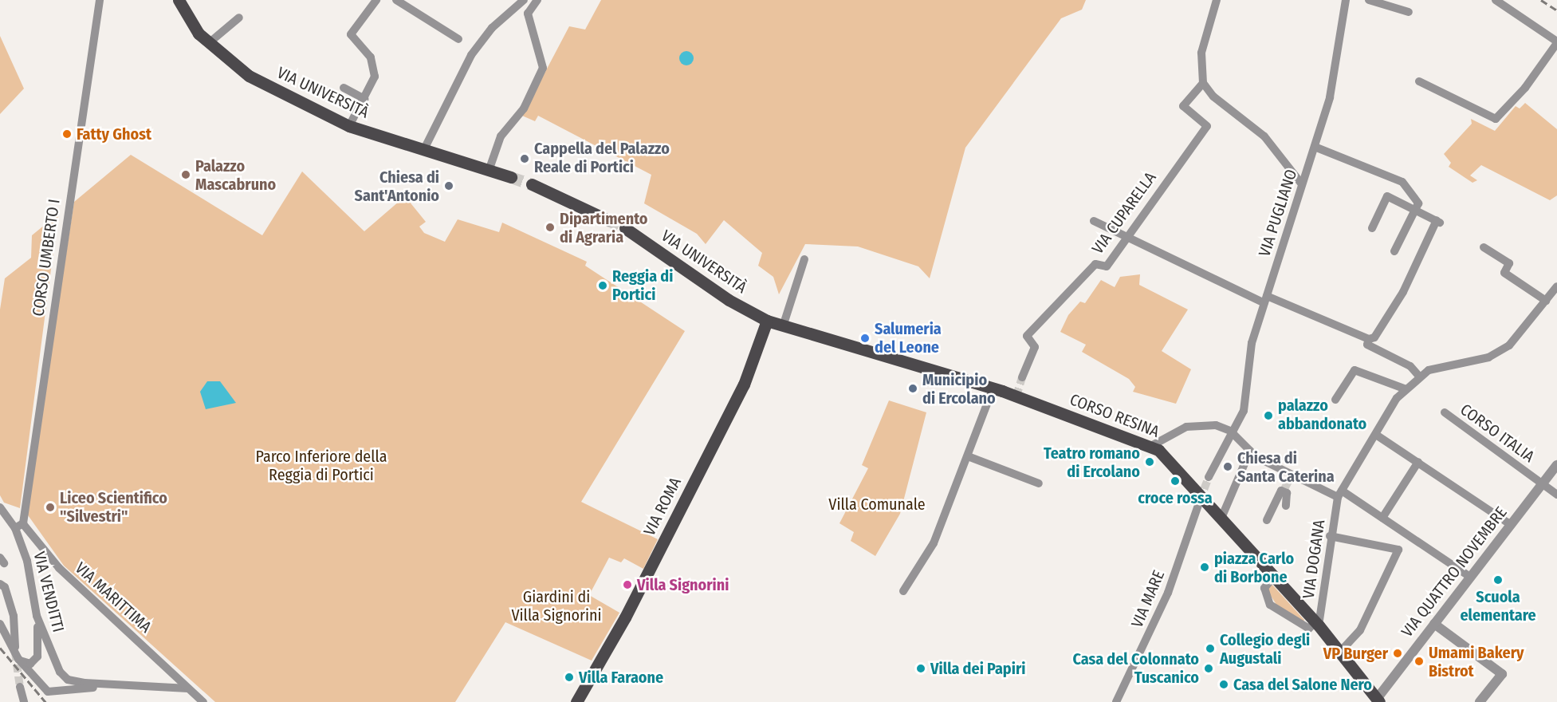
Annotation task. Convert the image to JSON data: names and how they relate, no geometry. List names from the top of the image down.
{
  "streets": {
    "main road": ["VIA UNIVERSITÀ", "CORSO RESINA", "VIA ROMA"],
    "street": [
      "VIA CUPARELLA",
      "VIA PUGLIANO",
      "CORSO UMBERTO I",
      "CORSO ITALIA",
      "VIA DOGANA",
      "VIA QUATTRO NOVEMBRE",
      "VIA VENDITTI",
      "VIA MARITTIMA",
      "VIA MARE"
    ]
  },
  "crossings": [
    ["VIA UNIVERSITÀ", "CORSO RESINA"],
    ["VIA UNIVERSITÀ", "VIA ROMA"],
    ["CORSO UMBERTO I", "VIA VENDITTI"],
    ["CORSO UMBERTO I", "VIA MARITTIMA"],
    ["CORSO RESINA", "VIA ROMA"],
    ["CORSO RESINA", "VIA DOGANA"],
    ["CORSO RESINA", "VIA QUATTRO NOVEMBRE"],
    ["CORSO ITALIA", "VIA QUATTRO NOVEMBRE"],
    ["VIA VENDITTI", "VIA MARITTIMA"]
  ],
  "parks": ["Parco Inferiore della Reggia di Portici", "Villa Comunale", "Giardini di Villa Signorini"],
  "places": [
    "Fatty Ghost",
    "Cappella del Palazzo Reale di Portici",
    "Palazzo Mascabruno",
    "Chiesa di Sant'Antonio",
    "Dipartimento di Agraria",
    "Reggia di Portici",
    "Salumeria del Leone",
    "Municipio di Ercolano",
    "palazzo abbandonato",
    "Teatro romano di Ercolano",
    "Chiesa di Santa Caterina",
    "croce rossa",
    "Liceo Scientifico \"Silvestri\"",
    "piazza Carlo di Borbone",
    "Scuola elementare",
    "Villa Signorini",
    "Collegio degli Augustali",
    "VP Burger",
    "Umami Bakery Bistrot",
    "Villa dei Papiri",
    "Casa del Colonnato Tuscanico",
    "Villa Faraone",
    "Casa del Salone Nero"
  ]
}
